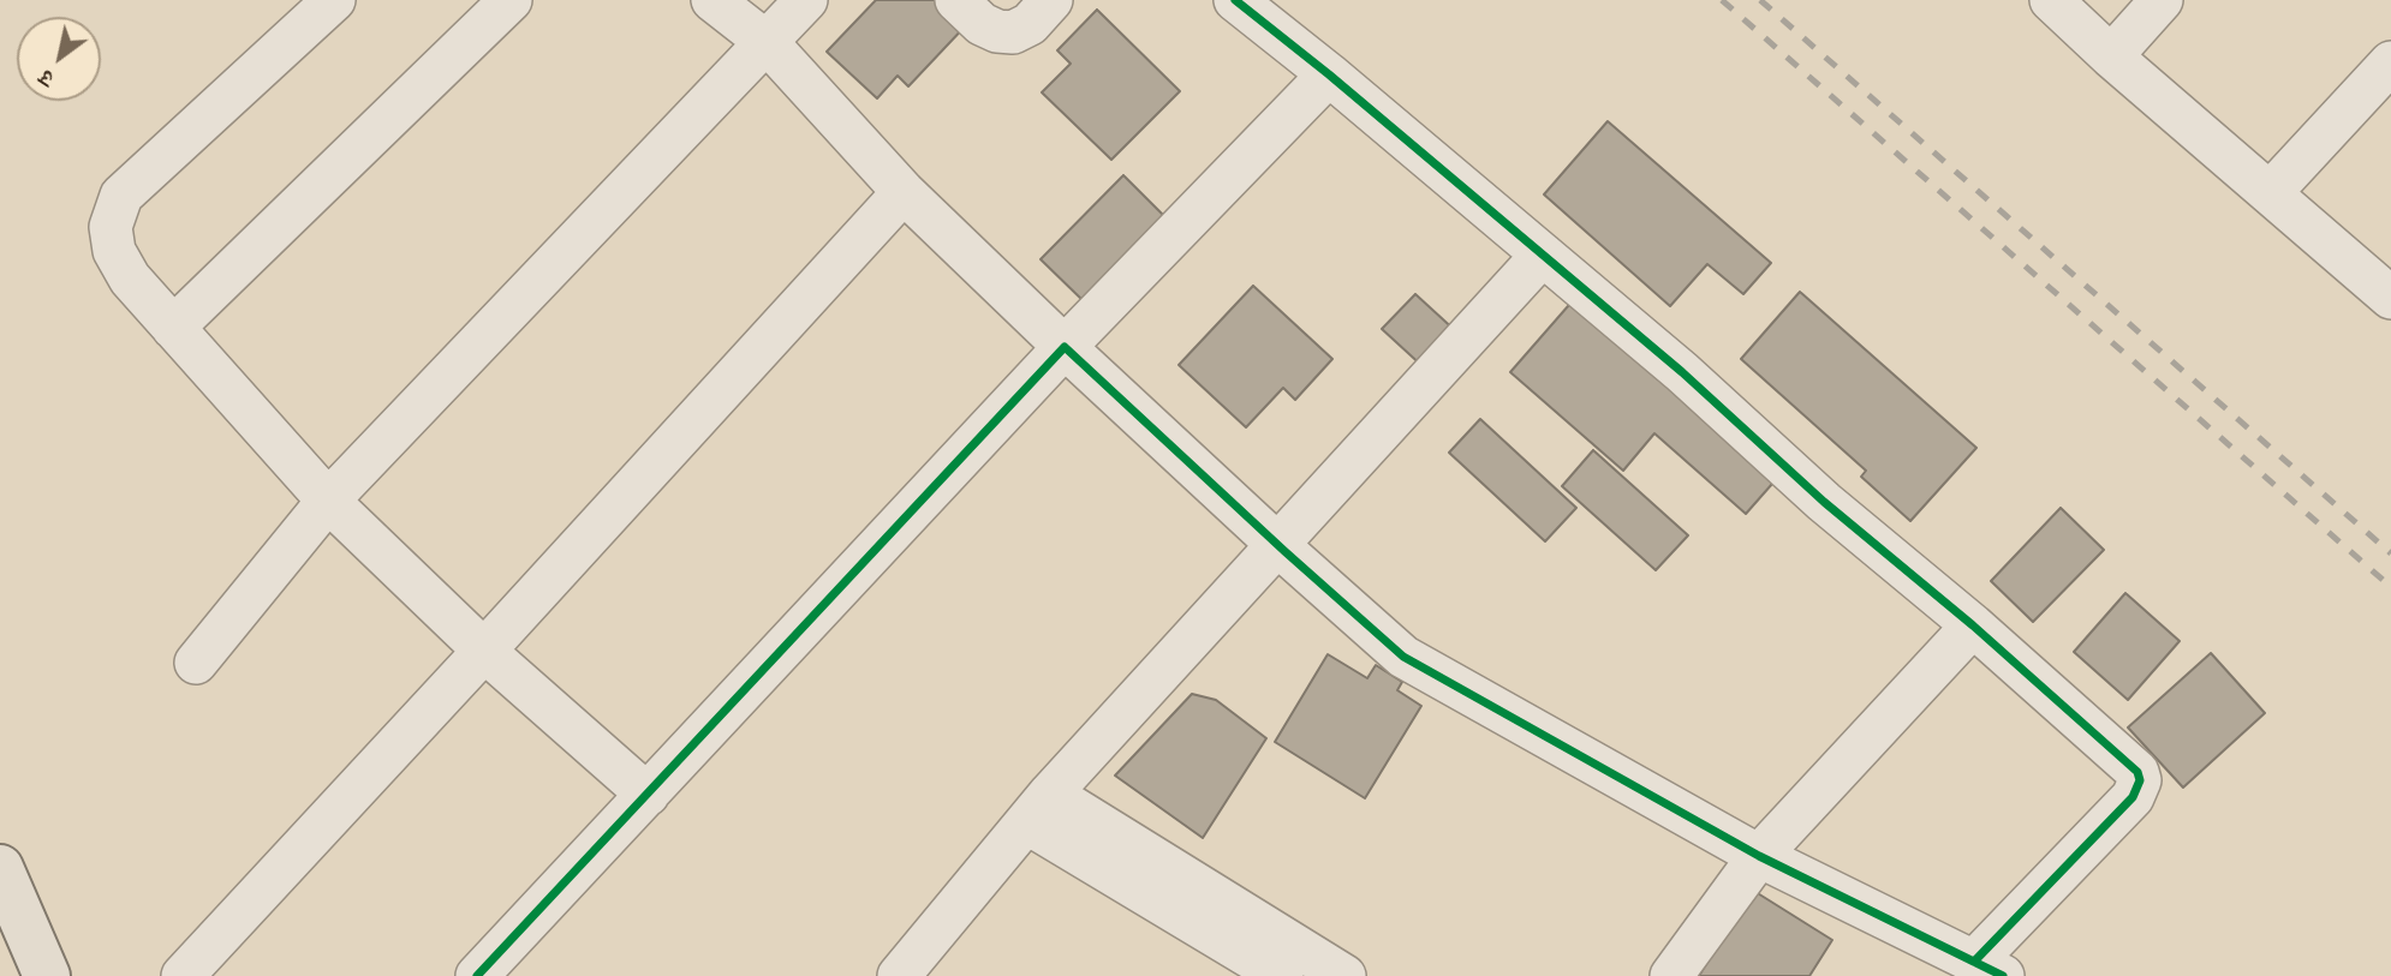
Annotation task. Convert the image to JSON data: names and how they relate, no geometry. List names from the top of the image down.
{
  "north": "bottom left"
}
